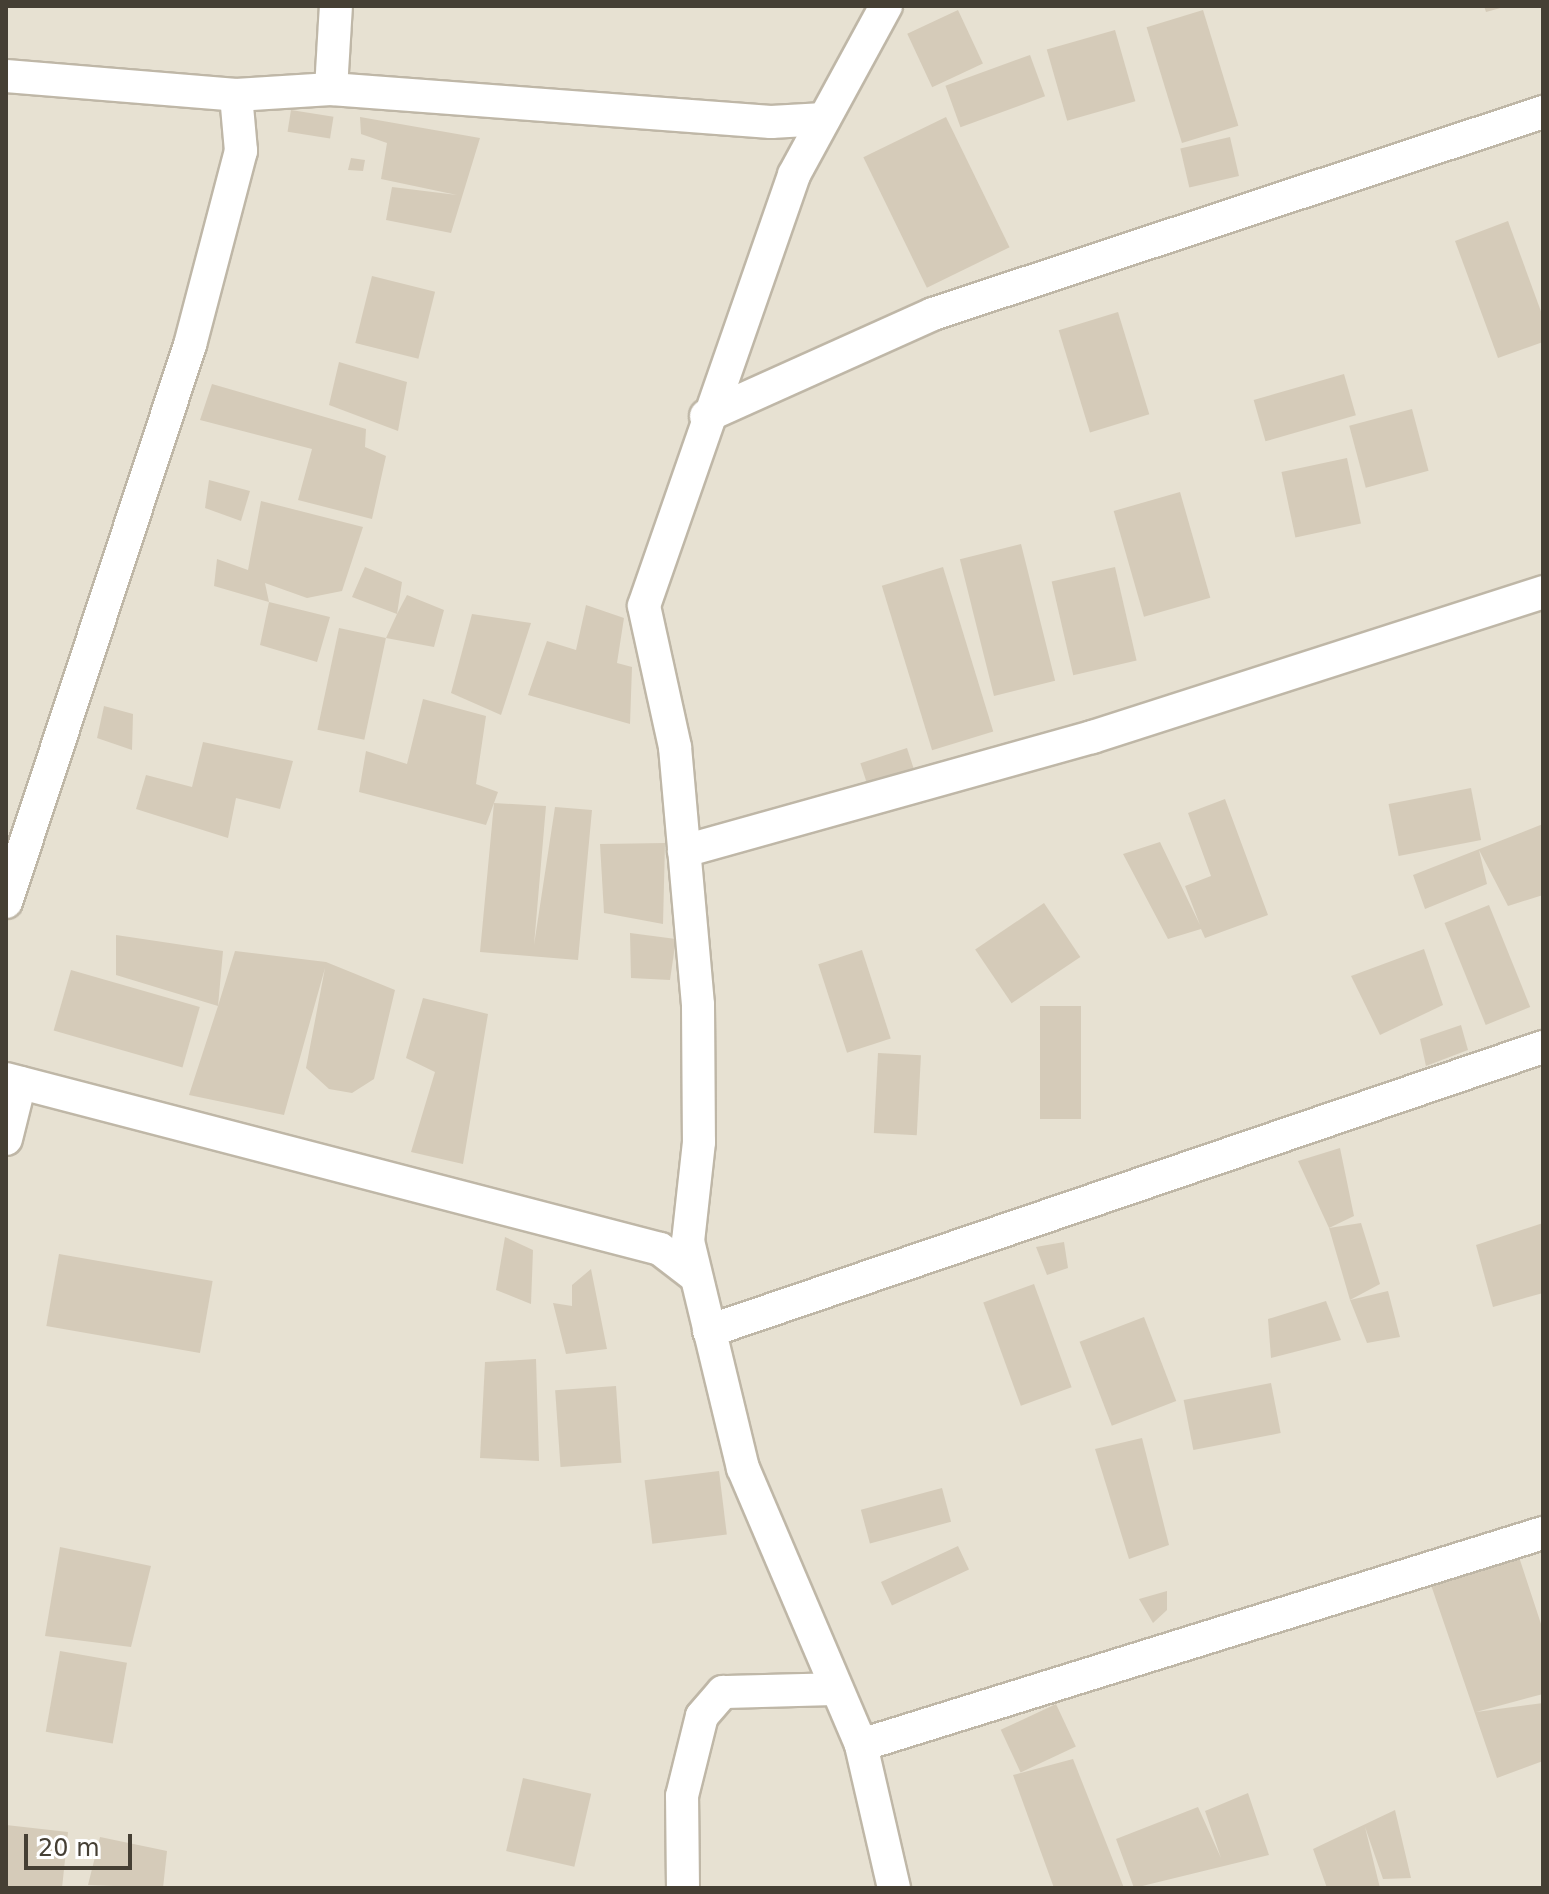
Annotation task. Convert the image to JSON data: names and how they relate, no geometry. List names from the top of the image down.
{
  "scale_bar": "20 m"
}
